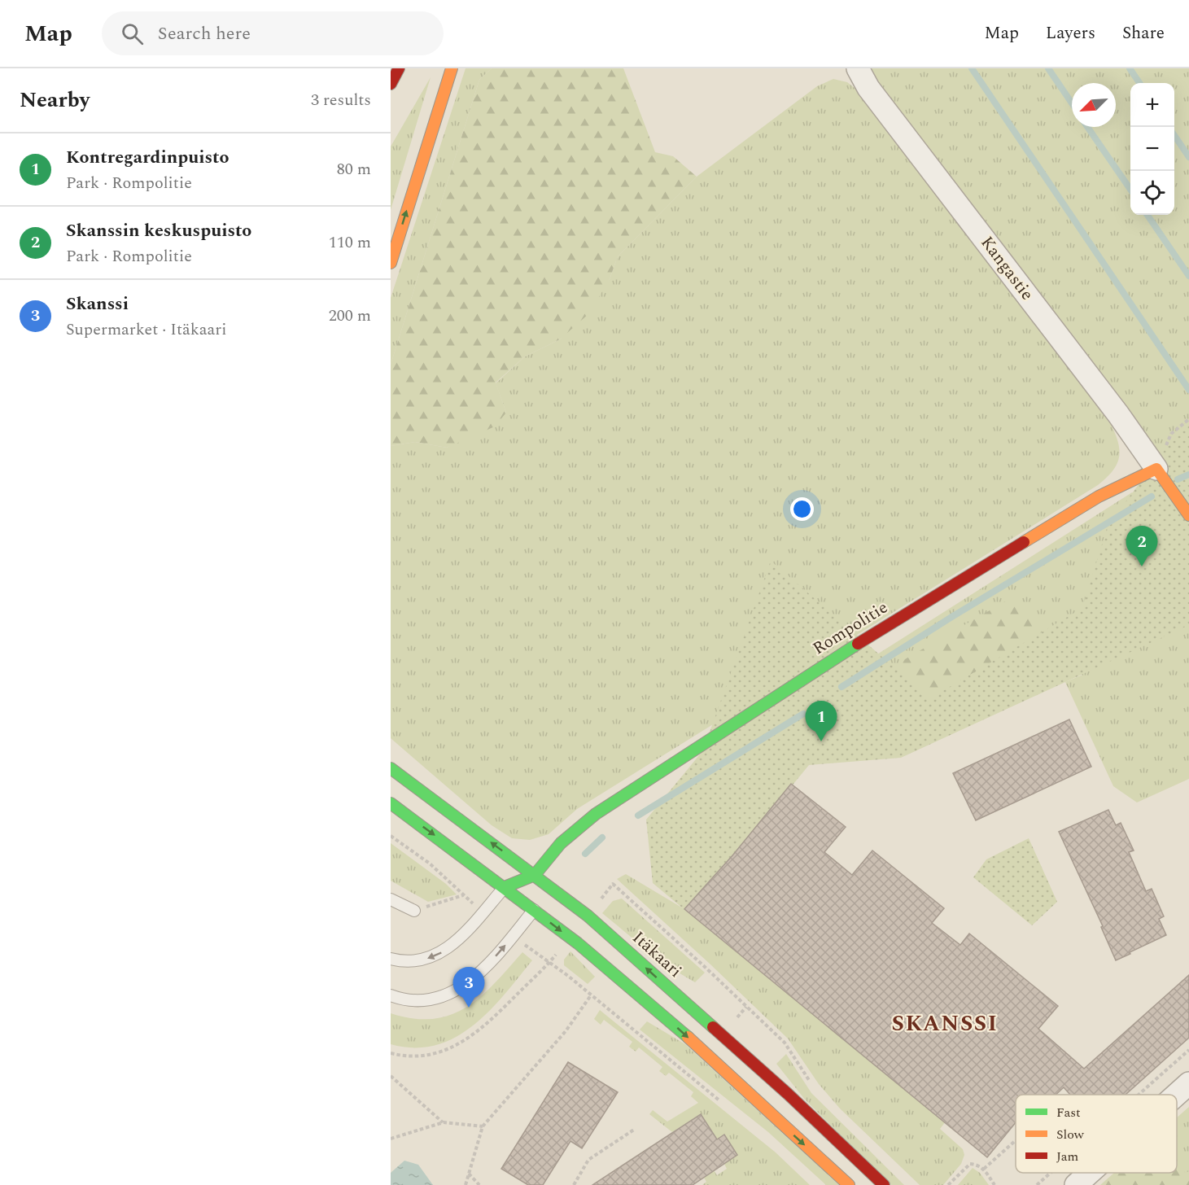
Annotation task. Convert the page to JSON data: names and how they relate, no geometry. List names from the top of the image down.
{
  "streets": {
    "main road": ["Rompolitie", "Itäkaari"],
    "street": ["Kangastie"]
  },
  "crossings": [
    ["Kangastie", "Rompolitie"],
    ["Rompolitie", "Itäkaari"]
  ],
  "districts": ["SKANSSI"],
  "legend": ["Fast", "Slow", "Jam"],
  "north": "bottom left",
  "page": {
    "header": "Map",
    "search": "Search here",
    "nav": ["Map", "Layers", "Share"],
    "heading": ["Nearby", "3 results"],
    "map_buttons": ["+", "−"],
    "list": [
      {
        "mark": "1",
        "name": "Kontregardinpuisto",
        "note": "Park · Rompolitie",
        "value": "80 m"
      },
      {
        "mark": "2",
        "name": "Skanssin keskuspuisto",
        "note": "Park · Rompolitie",
        "value": "110 m"
      },
      {
        "mark": "3",
        "name": "Skanssi",
        "note": "Supermarket · Itäkaari",
        "value": "200 m"
      }
    ],
    "pins": ["2", "1", "3"]
  }
}
